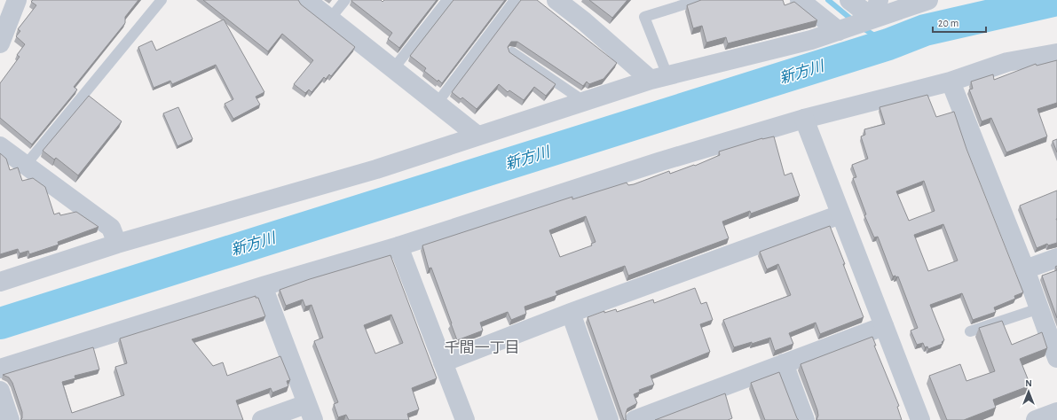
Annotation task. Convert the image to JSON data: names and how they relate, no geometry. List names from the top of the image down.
{
  "districts": ["千間一丁目"],
  "water": ["新方川"],
  "scale_bar": "20 m",
  "north": "top"
}
